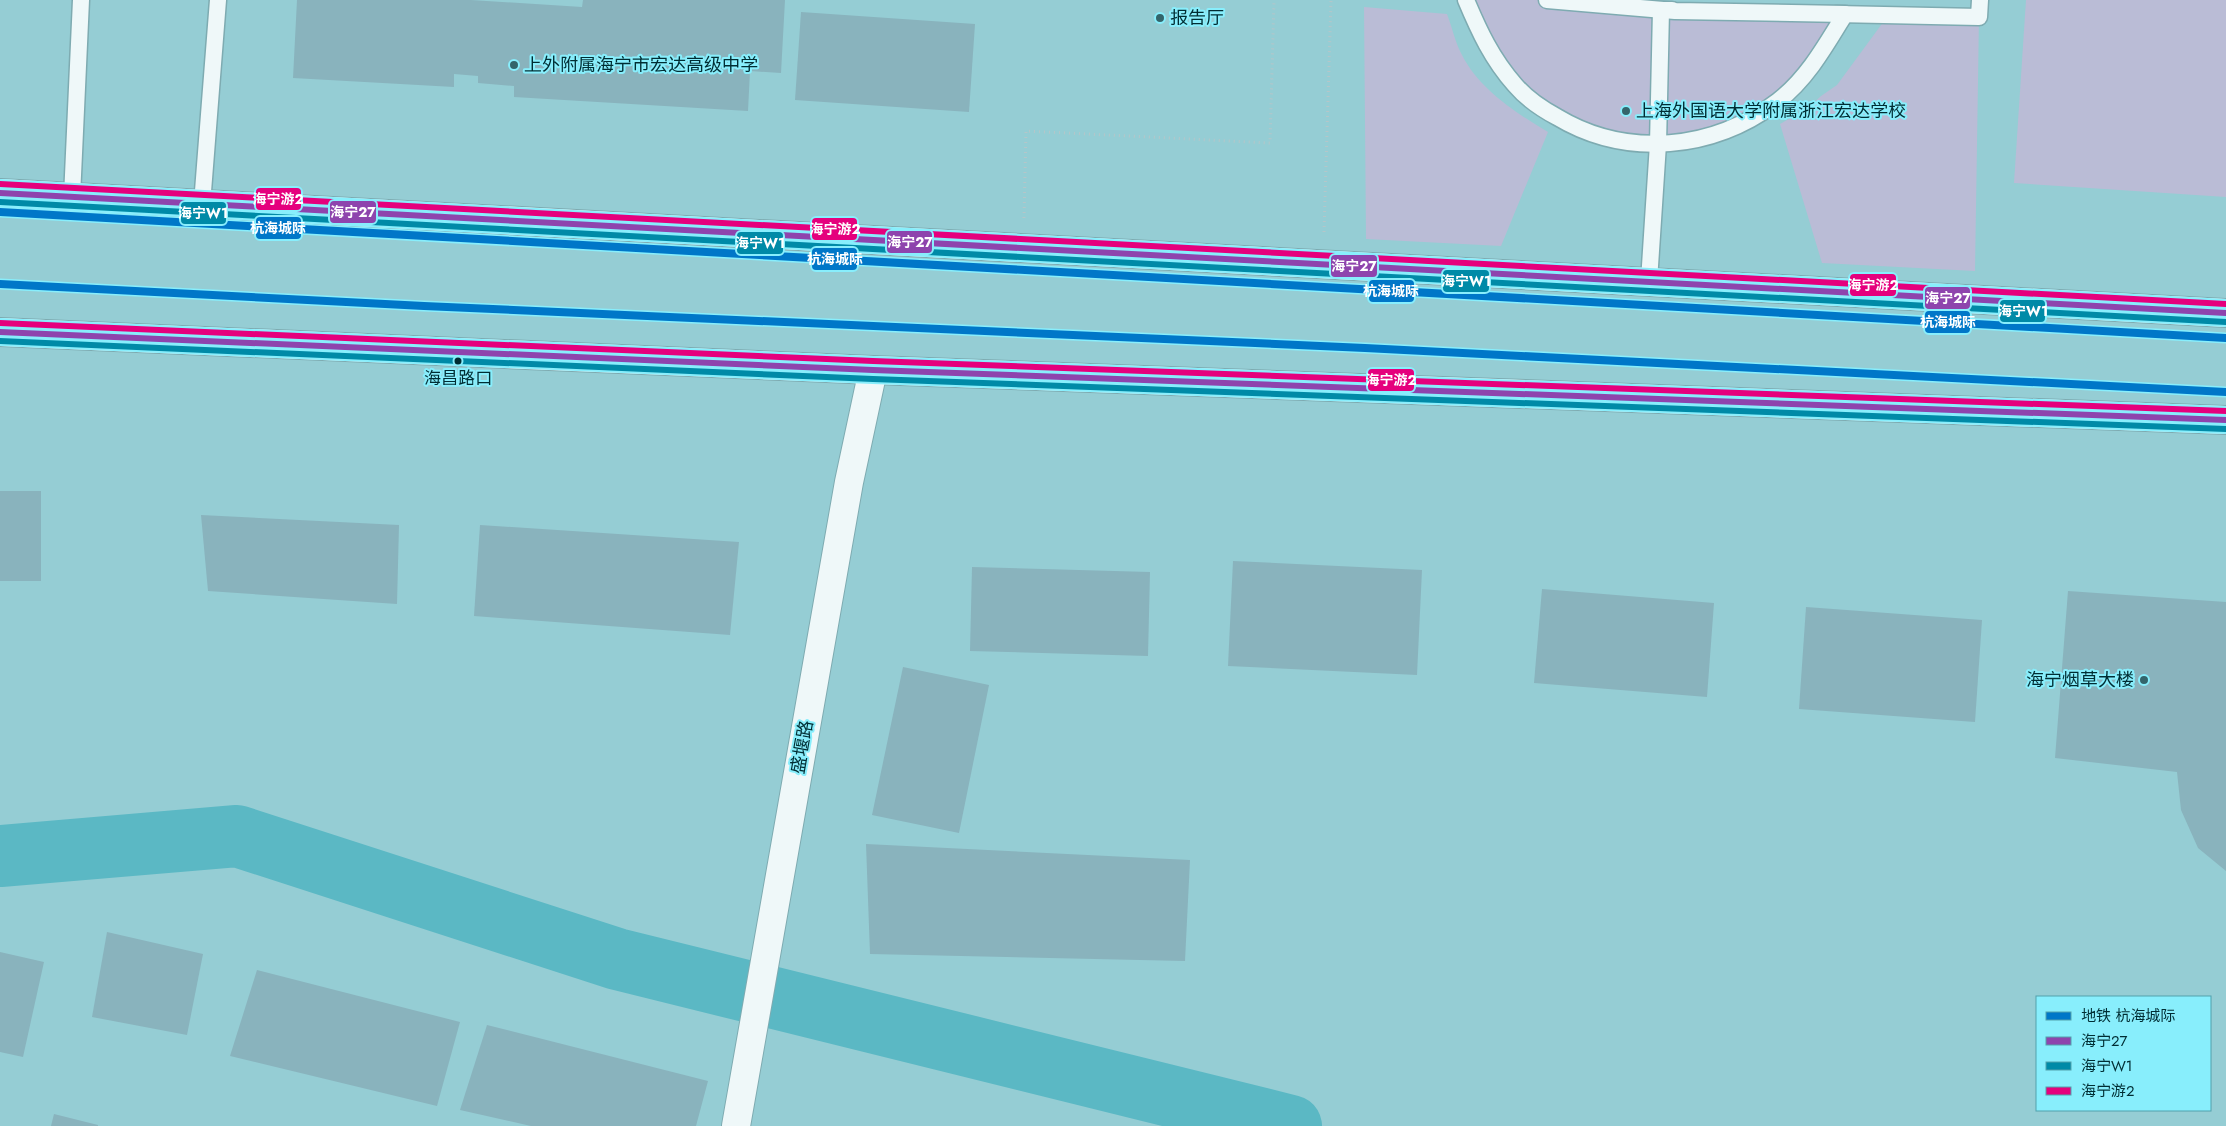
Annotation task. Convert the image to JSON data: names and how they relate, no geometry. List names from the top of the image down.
{
  "streets": {
    "main road": ["盛堰路"]
  },
  "places": [
    "报告厅",
    "上外附属海宁市宏达高级中学",
    "上海外国语大学附属浙江宏达学校",
    "海昌路口",
    "海宁烟草大楼"
  ],
  "lines": [
    "transit line 海宁游2",
    "transit line 海宁27",
    "transit line 海宁W1",
    "metro line 杭海城际"
  ],
  "legend": [
    "地铁 杭海城际",
    "海宁27",
    "海宁W1",
    "海宁游2"
  ]
}
